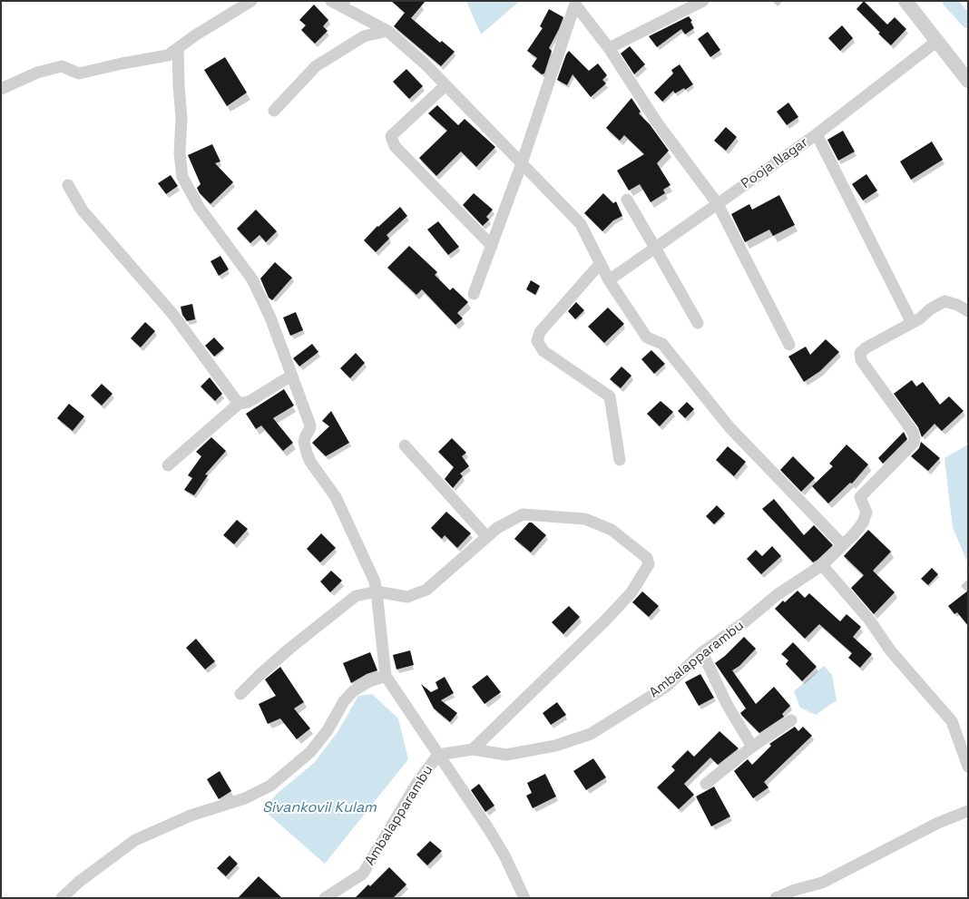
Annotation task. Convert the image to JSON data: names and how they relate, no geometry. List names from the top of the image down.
{
  "streets": {
    "street": ["Pooja Nagar", "Ambalapparambu"]
  },
  "water": ["Sivankovil Kulam"]
}
